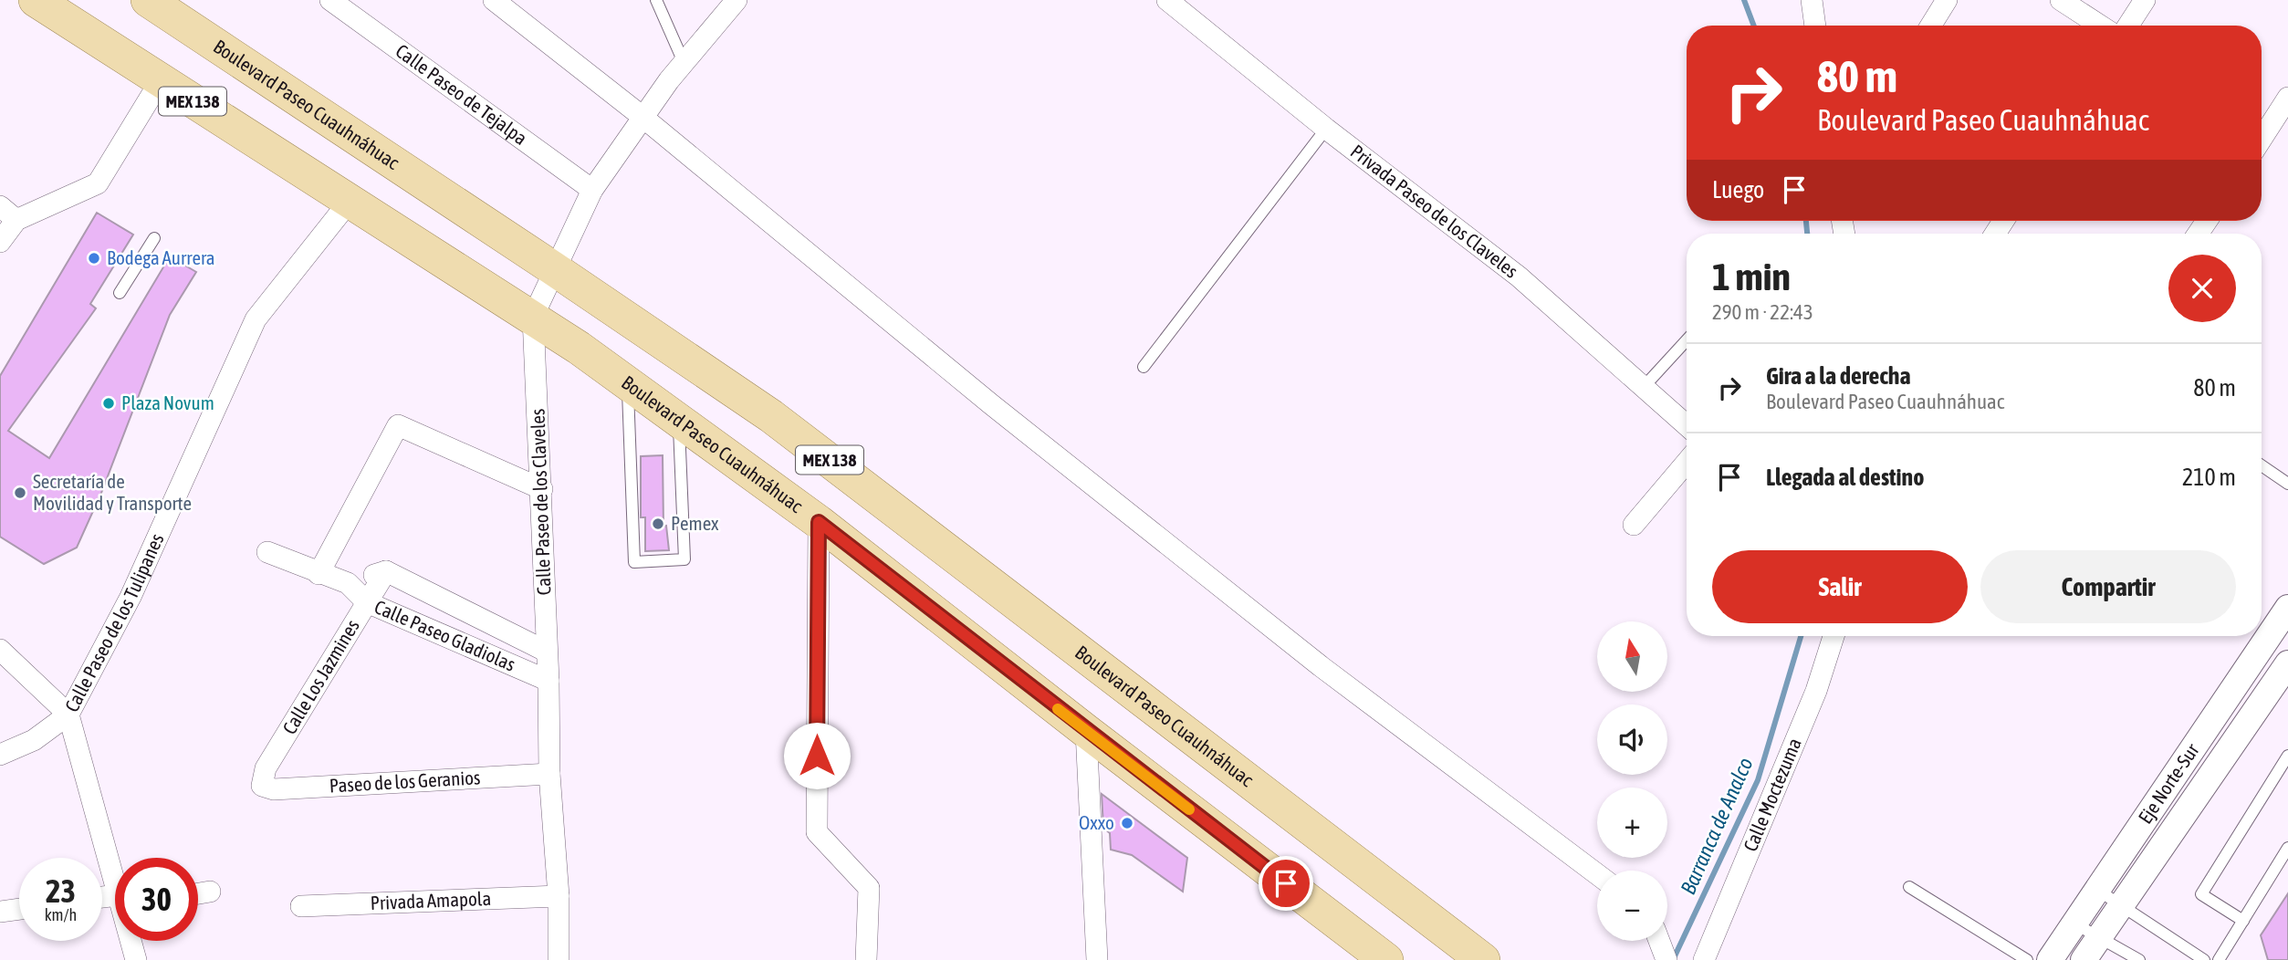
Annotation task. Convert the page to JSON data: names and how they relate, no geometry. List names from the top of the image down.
{
  "streets": {
    "main road": ["MEX 138", "Boulevard Paseo Cuauhnáhuac"],
    "street": [
      "Calle Paseo de Tejalpa",
      "Privada Paseo de los Claveles",
      "Calle Paseo de los Claveles",
      "Calle Paseo de los Tulipanes",
      "Calle Paseo Gladiolas",
      "Calle Los Jazmines",
      "Paseo de los Geranios",
      "Eje Norte-Sur",
      "Calle Moctezuma",
      "Privada Amapola"
    ]
  },
  "crossings": [
    ["Calle Paseo de Tejalpa", "Calle Paseo de los Claveles"],
    ["Boulevard Paseo Cuauhnáhuac", "Calle Paseo de los Claveles"],
    ["Boulevard Paseo Cuauhnáhuac", "Calle Paseo de los Tulipanes"],
    ["Calle Paseo de los Claveles", "Calle Paseo Gladiolas"],
    ["Calle Paseo de los Claveles", "Paseo de los Geranios"],
    ["Calle Paseo de los Claveles", "Privada Amapola"],
    ["Calle Paseo Gladiolas", "Calle Los Jazmines"],
    ["Calle Los Jazmines", "Paseo de los Geranios"]
  ],
  "water": ["Barranca de Analco"],
  "places": [
    "Bodega Aurrera",
    "Plaza Novum",
    "Secretaría de Movilidad y Transporte",
    "Pemex",
    "Oxxo"
  ],
  "north": "top",
  "page": {
    "turn": ["80 m", "Boulevard Paseo Cuauhnáhuac"],
    "then": "Luego",
    "heading": ["1 min", "290 m · 22:43"],
    "list": [
      {
        "name": "Gira a la derecha",
        "note": "Boulevard Paseo Cuauhnáhuac",
        "value": "80 m"
      },
      {
        "name": "Llegada al destino",
        "value": "210 m"
      }
    ],
    "buttons": ["Salir", "Compartir"],
    "map_buttons": ["+", "−"],
    "speed": "23 km/h",
    "limit": "30"
  }
}
